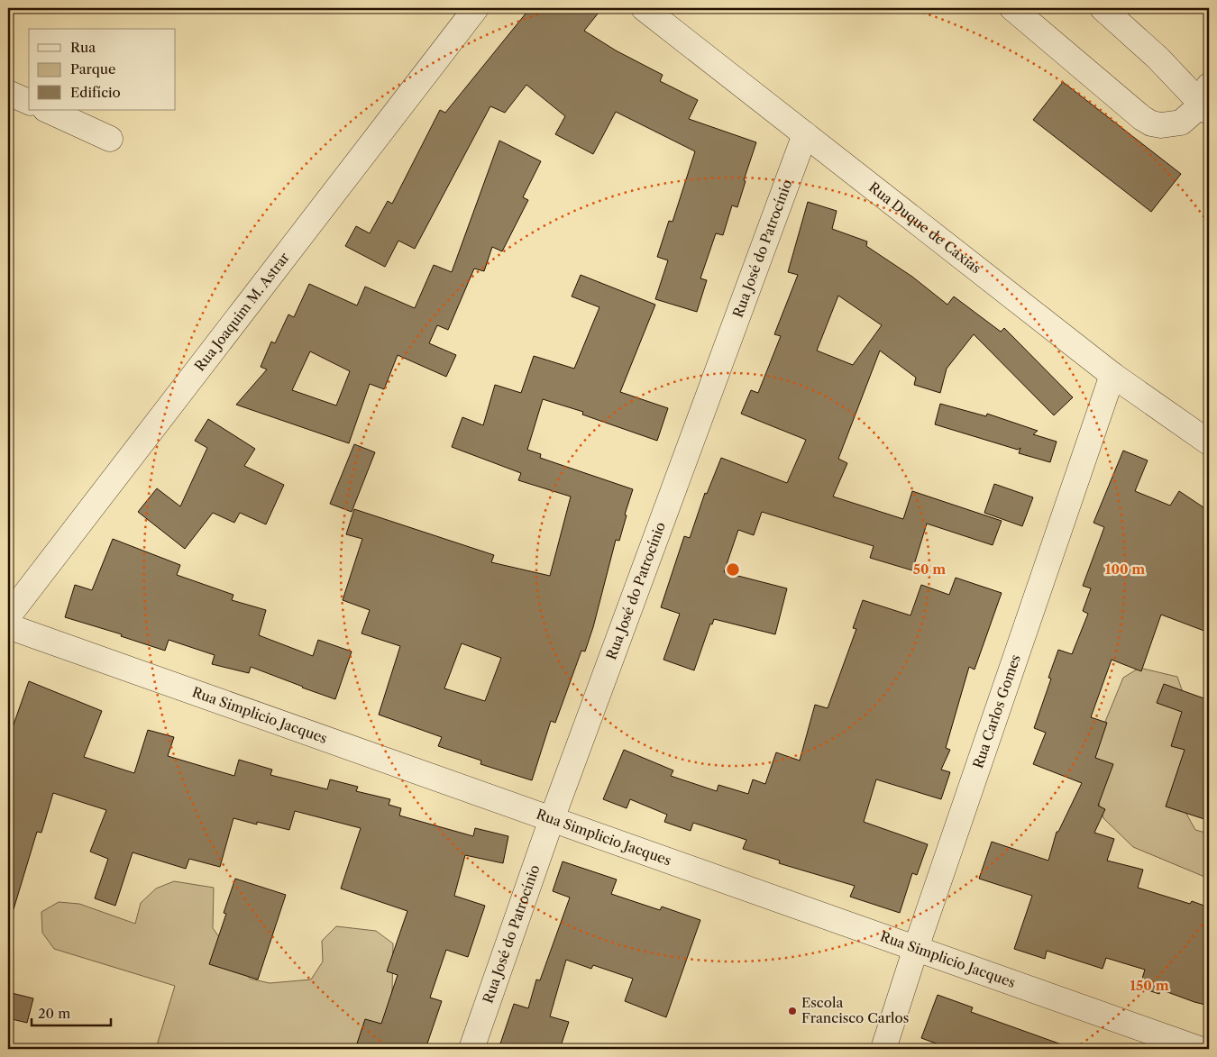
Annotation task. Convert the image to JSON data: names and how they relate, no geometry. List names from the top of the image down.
{
  "streets": {
    "street": [
      "Rua Duque de Caxias",
      "Rua José do Patrocínio",
      "Rua Joaquim M. Astrar",
      "Rua Carlos Gomes",
      "Rua Simplicio Jacques"
    ]
  },
  "crossings": [
    ["Rua Duque de Caxias", "Rua José do Patrocínio"],
    ["Rua Duque de Caxias", "Rua Carlos Gomes"],
    ["Rua José do Patrocínio", "Rua Simplicio Jacques"],
    ["Rua Carlos Gomes", "Rua Simplicio Jacques"]
  ],
  "places": ["Escola Francisco Carlos"],
  "legend": ["Rua", "Parque", "Edifício"],
  "scale_bar": "20 m",
  "rings": ["50 m", "100 m", "150 m"]
}
